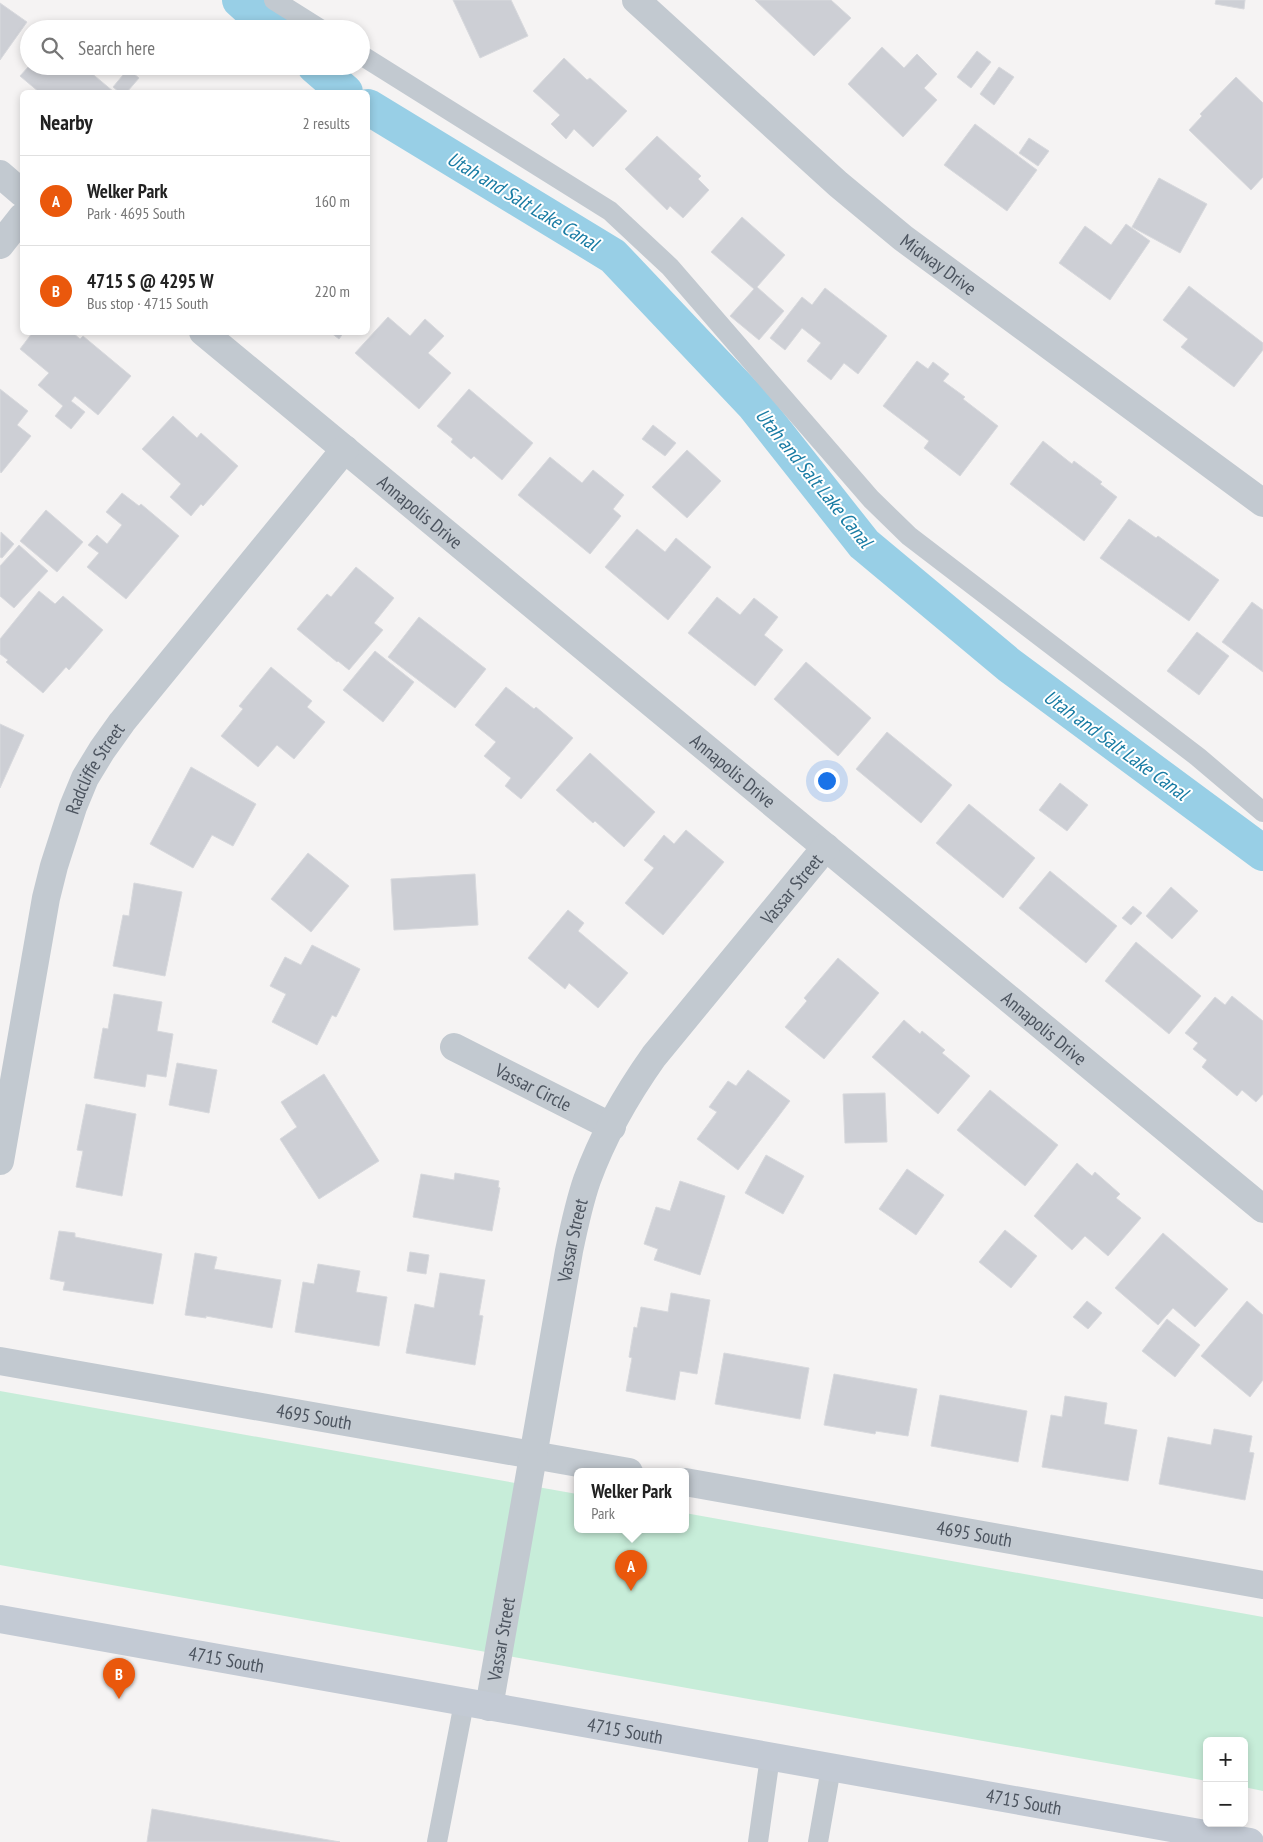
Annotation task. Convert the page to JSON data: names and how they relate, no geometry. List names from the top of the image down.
{
  "streets": {
    "main road": ["4715 South"],
    "street": [
      "Midway Drive",
      "Annapolis Drive",
      "Radcliffe Street",
      "Vassar Street",
      "Vassar Circle",
      "4695 South"
    ]
  },
  "crossings": [
    ["Annapolis Drive", "Radcliffe Street"],
    ["Annapolis Drive", "Vassar Street"],
    ["Vassar Street", "Vassar Circle"],
    ["Vassar Street", "4695 South"],
    ["Vassar Street", "4715 South"]
  ],
  "water": ["Utah and Salt Lake Canal"],
  "page": {
    "search": "Search here",
    "heading": ["Nearby", "2 results"],
    "list": [
      {
        "mark": "A",
        "name": "Welker Park",
        "note": "Park · 4695 South",
        "value": "160 m"
      },
      {
        "mark": "B",
        "name": "4715 S @ 4295 W",
        "note": "Bus stop · 4715 South",
        "value": "220 m"
      }
    ],
    "popup": ["Welker Park", "Park"],
    "pins": ["A", "B"],
    "map_buttons": ["+", "−"]
  }
}
